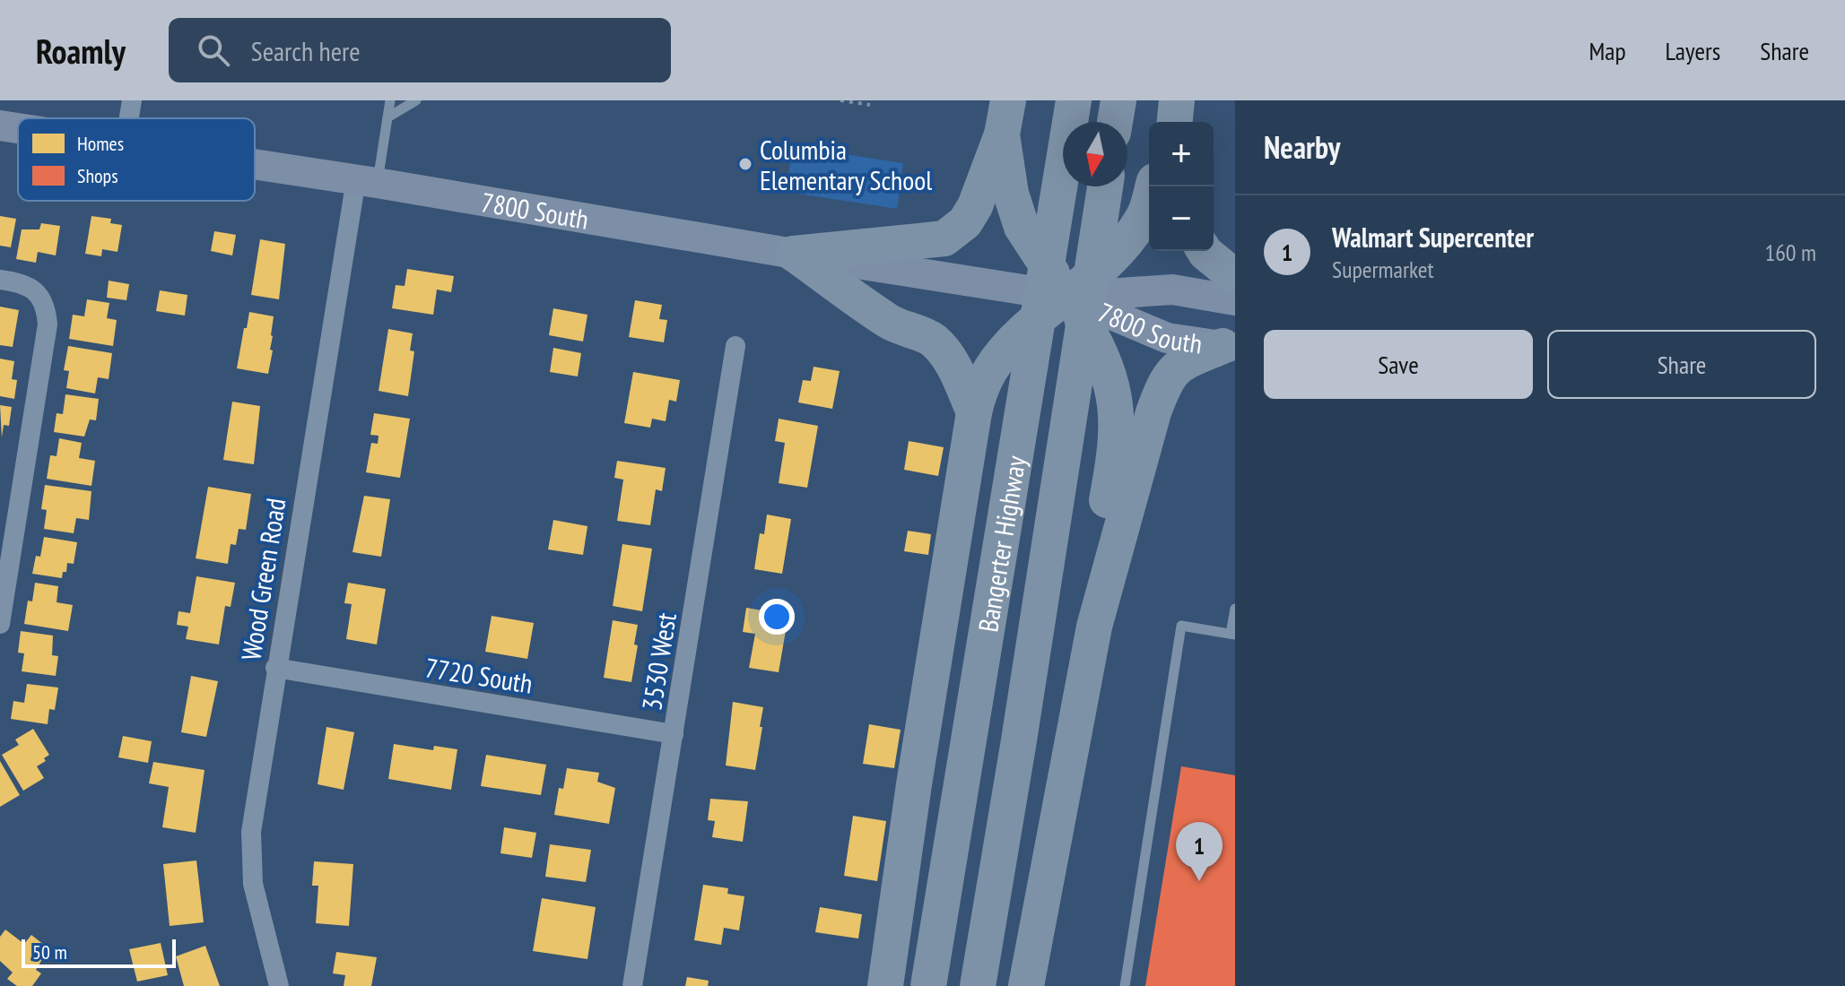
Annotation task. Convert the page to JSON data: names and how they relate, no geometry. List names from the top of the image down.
{
  "streets": {
    "highway": ["Bangerter Highway"],
    "main road": ["7800 South"],
    "street": ["Wood Green Road", "3530 West", "7720 South"]
  },
  "crossings": [
    ["7800 South", "Wood Green Road"],
    ["Wood Green Road", "7720 South"],
    ["3530 West", "7720 South"]
  ],
  "places": ["Columbia Elementary School"],
  "legend": ["Homes", "Shops"],
  "scale_bar": "50 m",
  "north": "bottom",
  "page": {
    "header": "Roamly",
    "search": "Search here",
    "nav": ["Map", "Layers", "Share"],
    "heading": "Nearby",
    "map_buttons": ["+", "−"],
    "list": [
      {
        "mark": "1",
        "name": "Walmart Supercenter",
        "note": "Supermarket",
        "value": "160 m"
      }
    ],
    "buttons": ["Save", "Share"],
    "pins": "1",
    "scale": "50 m"
  }
}
